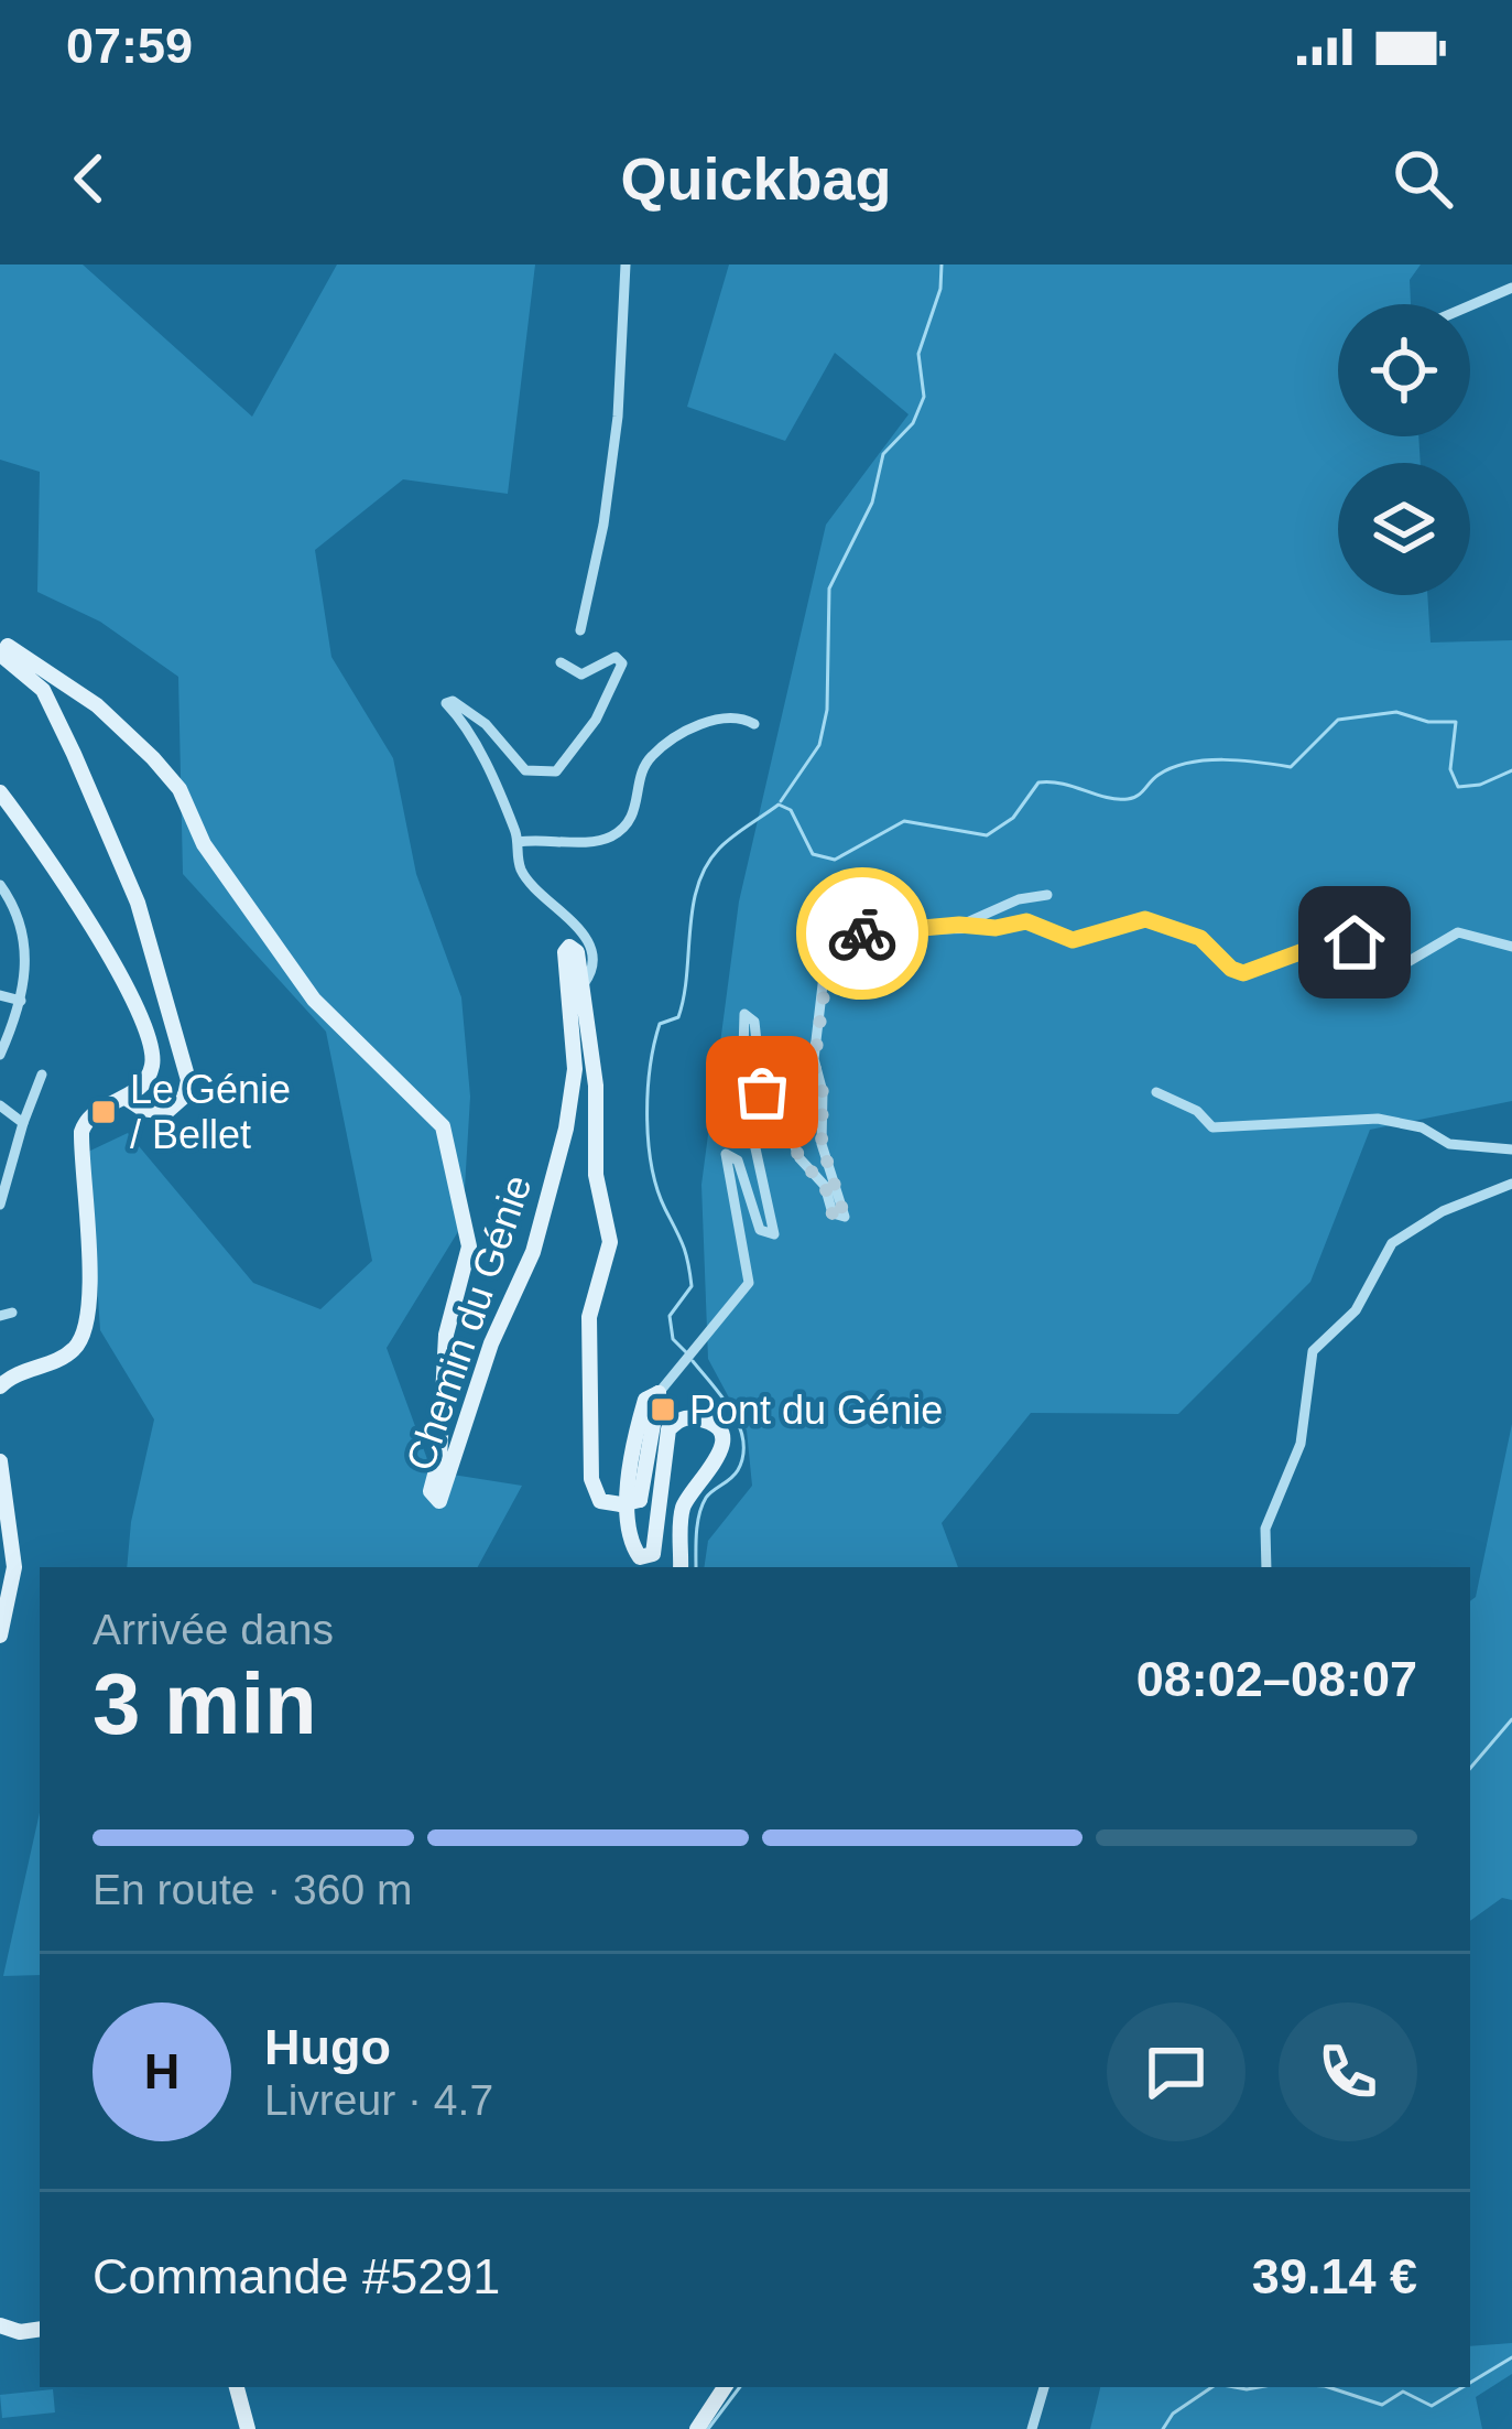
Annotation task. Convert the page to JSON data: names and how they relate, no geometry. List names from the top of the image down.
{
  "streets": {
    "street": ["Chemin du Génie"]
  },
  "places": {
    "transit": ["Le Génie / Bellet", "Pont du Génie"]
  },
  "page": {
    "status": "07:59",
    "header": "Quickbag",
    "heading": ["3 min", "Arrivée dans", "08:02–08:07"],
    "panel": [
      "Hugo",
      "Livreur · 4.7",
      "Commande #5291",
      "39.14 €"
    ],
    "bar": "En route · 360 m",
    "round": "H"
  }
}
